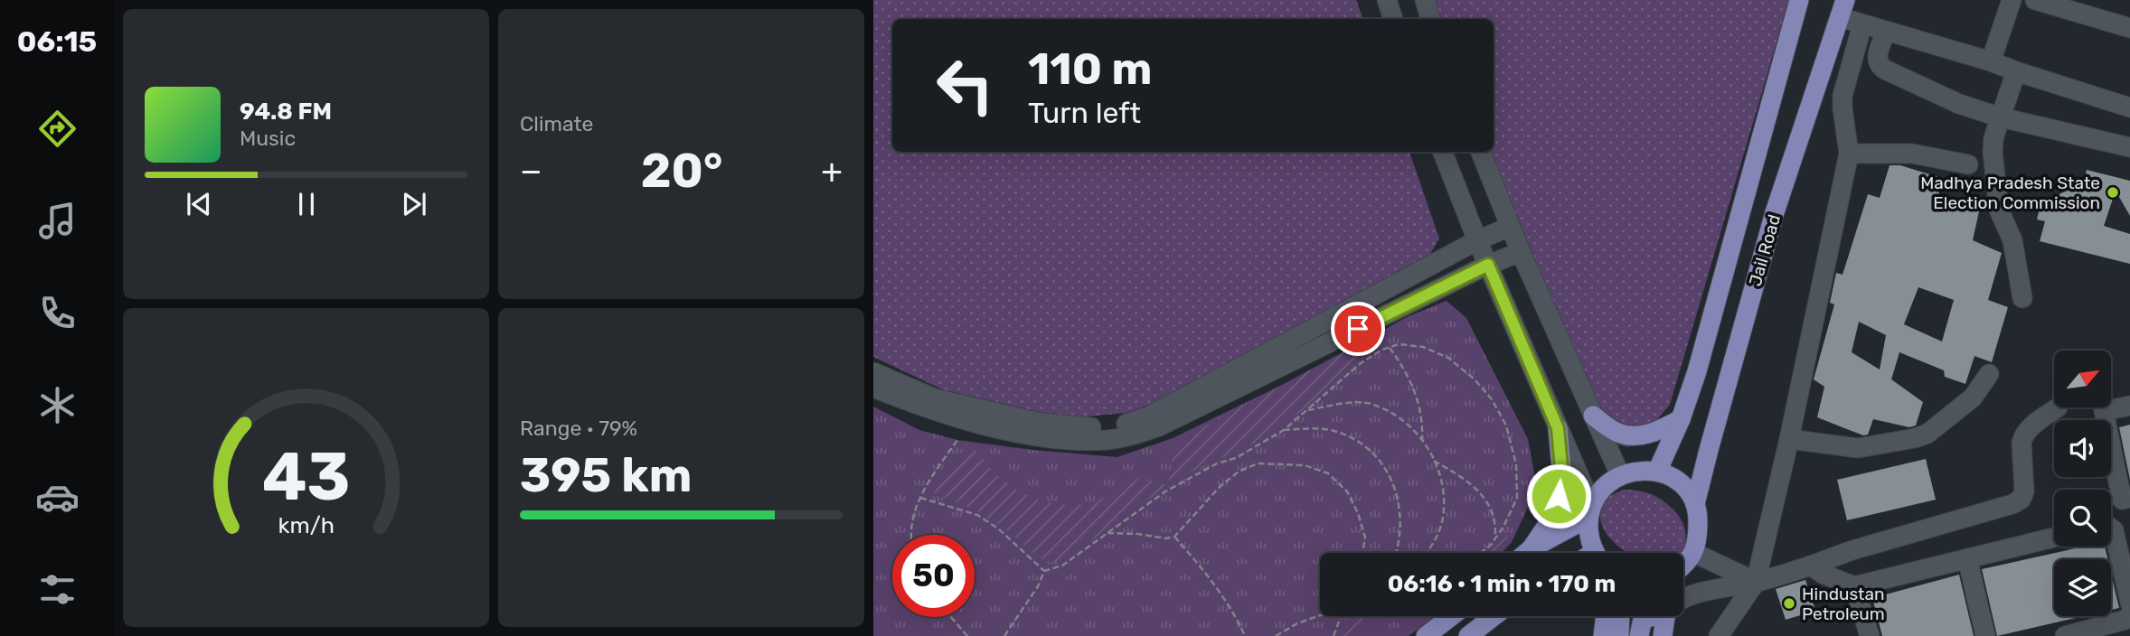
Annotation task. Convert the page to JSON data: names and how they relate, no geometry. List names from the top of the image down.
{
  "streets": {
    "main road": ["Jail Road"]
  },
  "places": ["Madhya Pradesh State Election Commission", "Hindustan Petroleum"],
  "north": "top right",
  "page": {
    "tabs": "06:15",
    "tile": [
      "Climate",
      ["Range · 79%", "395 km"]
    ],
    "turn": ["110 m", "Turn left"],
    "song": ["94.8 FM", "Music"],
    "heat": ["−", "20°", "+"],
    "limit": "50",
    "trip": "06:16 · 1 min · 170 m",
    "gauge": ["43", "km/h"]
  }
}
